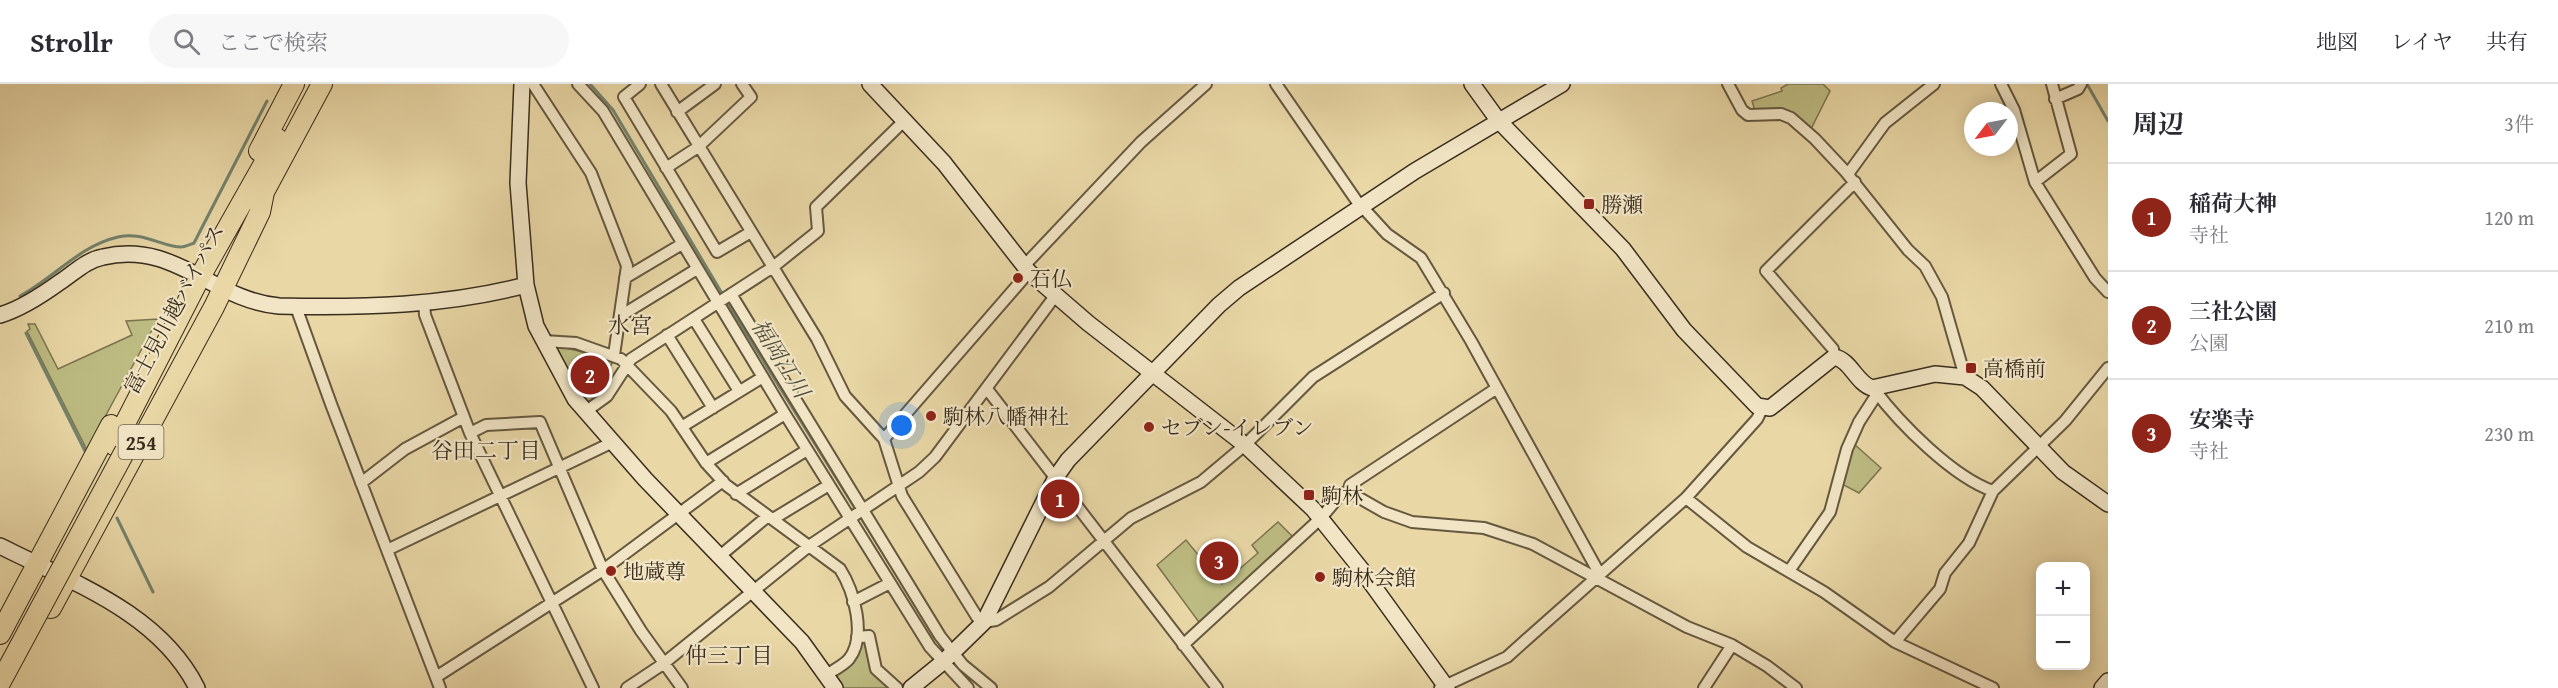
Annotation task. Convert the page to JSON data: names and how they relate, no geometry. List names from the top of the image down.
{
  "streets": {
    "highway": ["富士見川越バイパス", "254"]
  },
  "crossings": [
    ["富士見川越バイパス", "254"]
  ],
  "districts": ["水宮", "谷田二丁目", "仲三丁目"],
  "water": ["福岡江川"],
  "places": {
    "transit": ["勝瀬", "高橋前", "駒林"],
    "other": [
      "石仏",
      "駒林八幡神社",
      "セブン-イレブン",
      "地蔵尊",
      "駒林会館"
    ]
  },
  "north": "bottom left",
  "page": {
    "header": "Strollr",
    "search": "ここで検索",
    "nav": ["地図", "レイヤ", "共有"],
    "heading": ["周辺", "3件"],
    "list": [
      {
        "mark": "1",
        "name": "稲荷大神",
        "note": "寺社",
        "value": "120 m"
      },
      {
        "mark": "2",
        "name": "三社公園",
        "note": "公園",
        "value": "210 m"
      },
      {
        "mark": "3",
        "name": "安楽寺",
        "note": "寺社",
        "value": "230 m"
      }
    ],
    "pins": ["2", "1", "3"],
    "map_buttons": ["+", "−"]
  }
}
